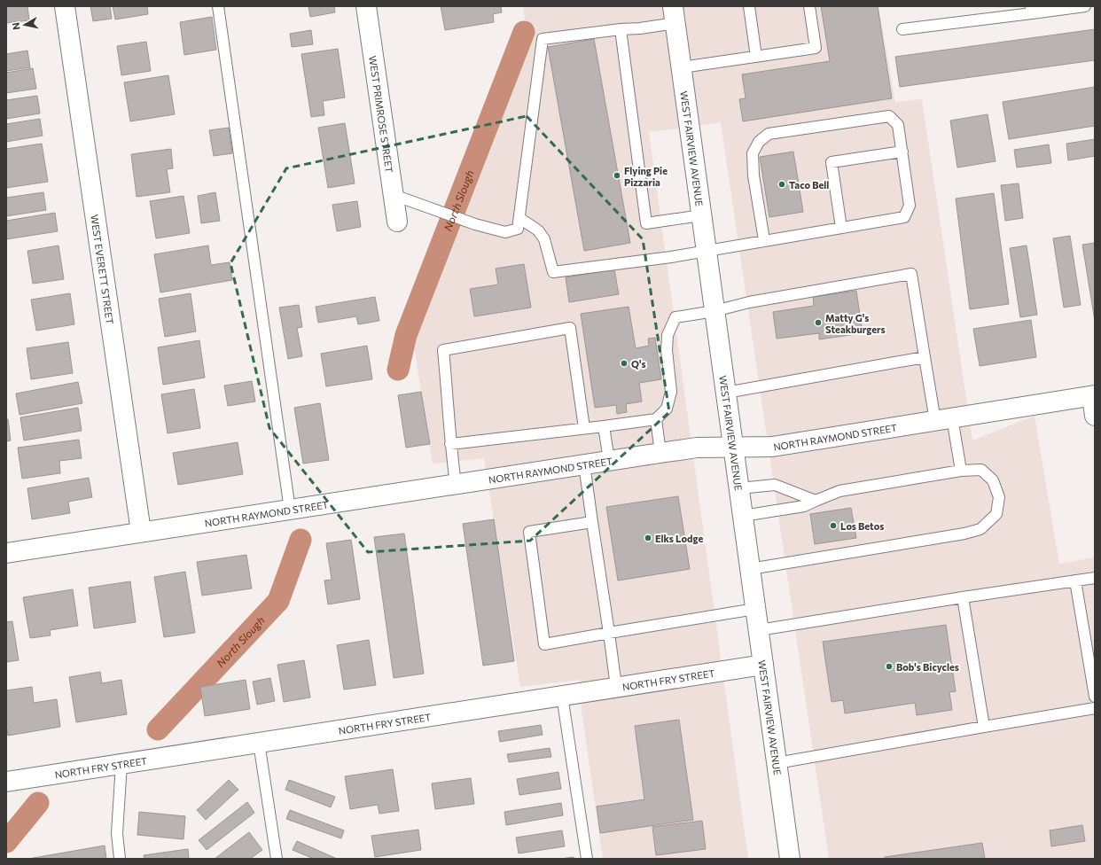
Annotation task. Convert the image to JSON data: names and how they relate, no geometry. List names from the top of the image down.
{
  "streets": {
    "street": [
      "WEST PRIMROSE STREET",
      "WEST FAIRVIEW AVENUE",
      "WEST EVERETT STREET",
      "NORTH RAYMOND STREET",
      "NORTH FRY STREET"
    ]
  },
  "crossings": [
    ["WEST FAIRVIEW AVENUE", "NORTH RAYMOND STREET"],
    ["WEST FAIRVIEW AVENUE", "NORTH FRY STREET"],
    ["WEST EVERETT STREET", "NORTH RAYMOND STREET"]
  ],
  "water": ["North Slough"],
  "places": [
    "Flying Pie Pizzaria",
    "Taco Bell",
    "Matty G's Steakburgers",
    "Q's",
    "Los Betos",
    "Elks Lodge",
    "Bob's Bicycles"
  ],
  "north": "left"
}
